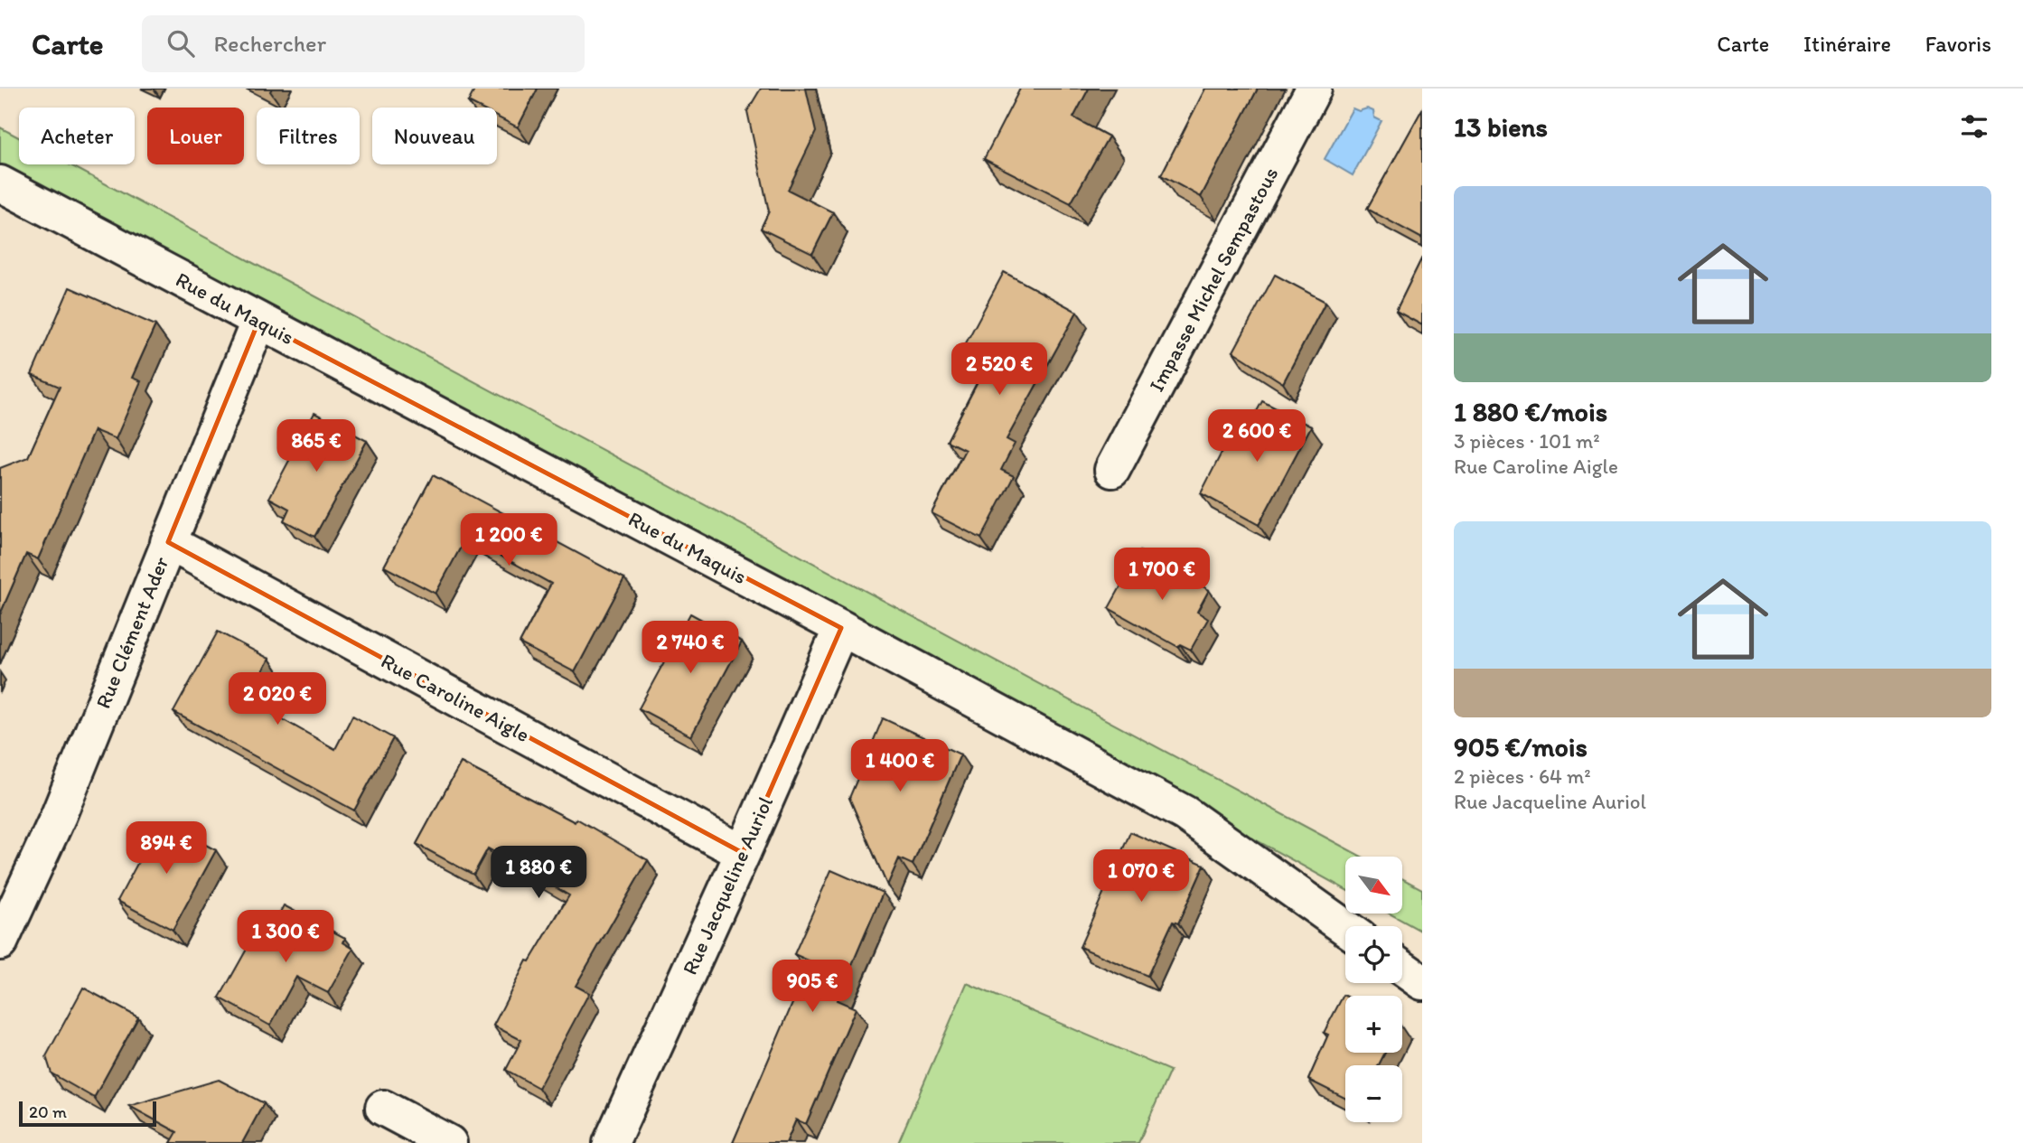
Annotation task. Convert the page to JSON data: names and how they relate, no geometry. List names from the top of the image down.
{
  "streets": {
    "street": [
      "Impasse Michel Sempastous",
      "Rue du Maquis",
      "Rue Clément Ader",
      "Rue Caroline Aigle",
      "Rue Jacqueline Auriol"
    ]
  },
  "crossings": [
    ["Rue du Maquis", "Rue Clément Ader"],
    ["Rue du Maquis", "Rue Jacqueline Auriol"],
    ["Rue Clément Ader", "Rue Caroline Aigle"],
    ["Rue Caroline Aigle", "Rue Jacqueline Auriol"]
  ],
  "scale_bar": "20 m",
  "north": "bottom right",
  "page": {
    "header": "Carte",
    "search": "Rechercher",
    "nav": ["Carte", "Itinéraire", "Favoris"],
    "heading": "13 biens",
    "chip": [
      "Acheter",
      "Louer",
      "Filtres",
      "Nouveau"
    ],
    "list": [
      {
        "name": "1 880 €/mois",
        "note": "3 pièces · 101 m² · Rue Caroline Aigle"
      },
      {
        "name": "905 €/mois",
        "note": "2 pièces · 64 m² · Rue Jacqueline Auriol"
      }
    ],
    "price": [
      "2 520 €",
      "2 600 €",
      "865 €",
      "1 200 €",
      "1 700 €",
      "2 740 €",
      "2 020 €",
      "1 400 €",
      "894 €",
      "1 880 €",
      "1 070 €",
      "1 300 €",
      "905 €"
    ],
    "map_buttons": ["+", "−"],
    "scale": "20 m"
  }
}
